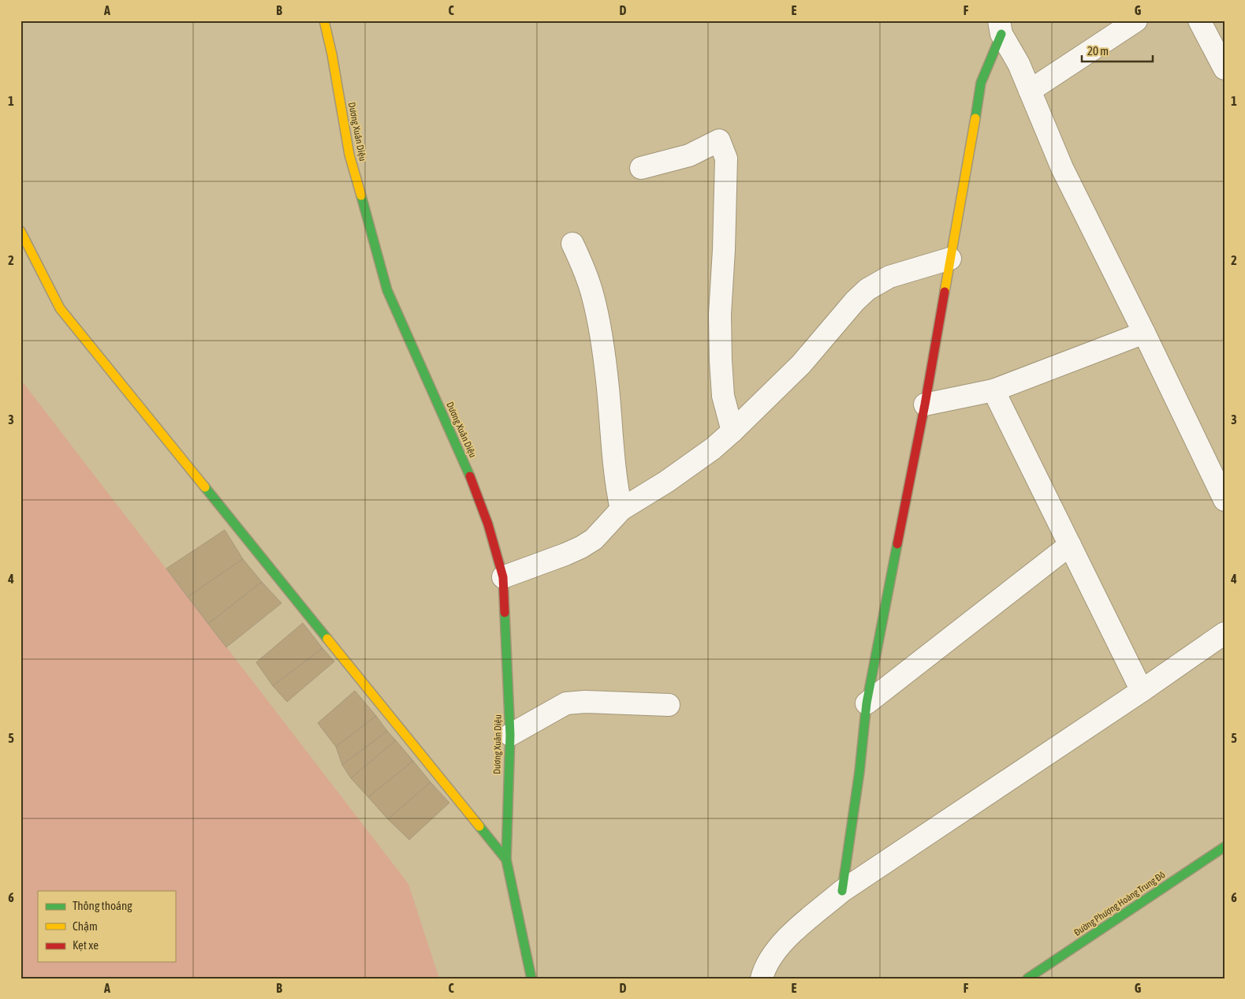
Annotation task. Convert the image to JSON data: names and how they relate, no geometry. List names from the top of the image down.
{
  "streets": {
    "street": ["Dương Xuân Diệu", "Đường Phượng Hoàng Trung Đô"]
  },
  "legend": ["Thông thoáng", "Chậm", "Kẹt xe"],
  "scale_bar": "20 m",
  "grid": {
    "columns": [
      "A",
      "B",
      "C",
      "D",
      "E",
      "F",
      "G"
    ],
    "rows": [
      "1",
      "2",
      "3",
      "4",
      "5",
      "6"
    ]
  }
}
